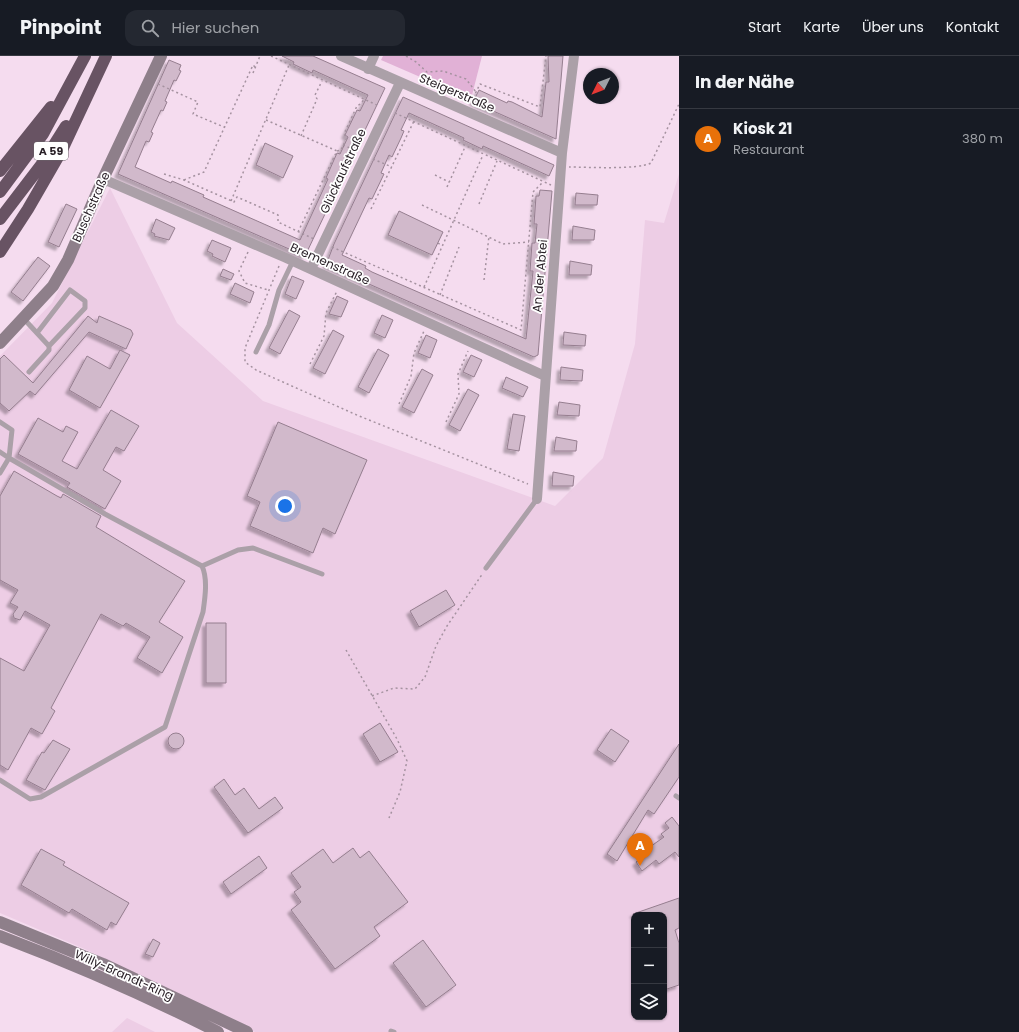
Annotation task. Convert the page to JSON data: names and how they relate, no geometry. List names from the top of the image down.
{
  "streets": {
    "highway": ["A 59"],
    "main road": ["Buschstraße", "Willy-Brandt-Ring"],
    "street": [
      "Steigerstraße",
      "Glückaufstraße",
      "Bremenstraße",
      "An der Abtei"
    ]
  },
  "crossings": [
    ["Steigerstraße", "Glückaufstraße"],
    ["Steigerstraße", "An der Abtei"],
    ["Glückaufstraße", "Bremenstraße"],
    ["Buschstraße", "Bremenstraße"],
    ["Bremenstraße", "An der Abtei"]
  ],
  "north": "bottom left",
  "page": {
    "header": "Pinpoint",
    "search": "Hier suchen",
    "nav": [
      "Start",
      "Karte",
      "Über uns",
      "Kontakt"
    ],
    "heading": "In der Nähe",
    "list": [
      {
        "mark": "A",
        "name": "Kiosk 21",
        "note": "Restaurant",
        "value": "380 m"
      }
    ],
    "pins": "A",
    "map_buttons": ["+", "−"]
  }
}
